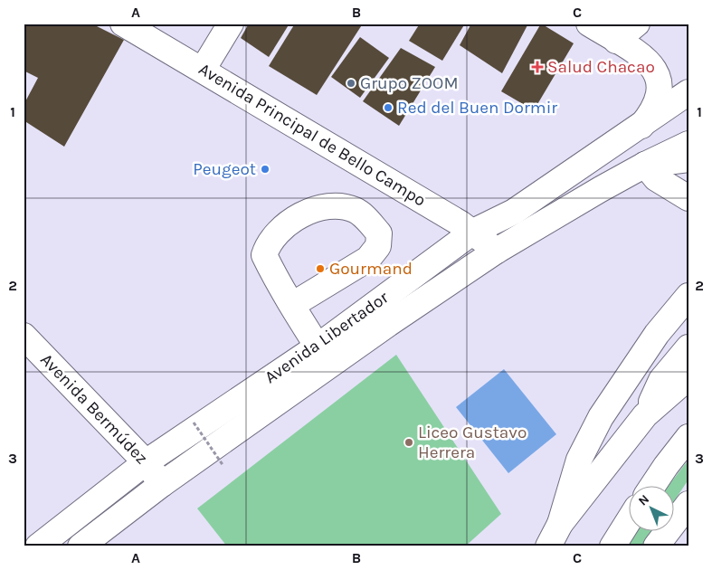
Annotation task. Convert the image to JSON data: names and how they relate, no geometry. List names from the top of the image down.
{
  "streets": {
    "main road": ["Avenida Principal de Bello Campo", "Avenida Libertador", "Avenida Bermúdez"]
  },
  "crossings": [
    ["Avenida Principal de Bello Campo", "Avenida Libertador"],
    ["Avenida Libertador", "Avenida Bermúdez"]
  ],
  "places": {
    "health": ["Salud Chacao"],
    "other": [
      "Grupo ZOOM",
      "Red del Buen Dormir",
      "Peugeot",
      "Gourmand",
      "Liceo Gustavo Herrera"
    ]
  },
  "north": "top left",
  "grid": {
    "columns": ["A", "B", "C"],
    "rows": ["1", "2", "3"]
  }
}
